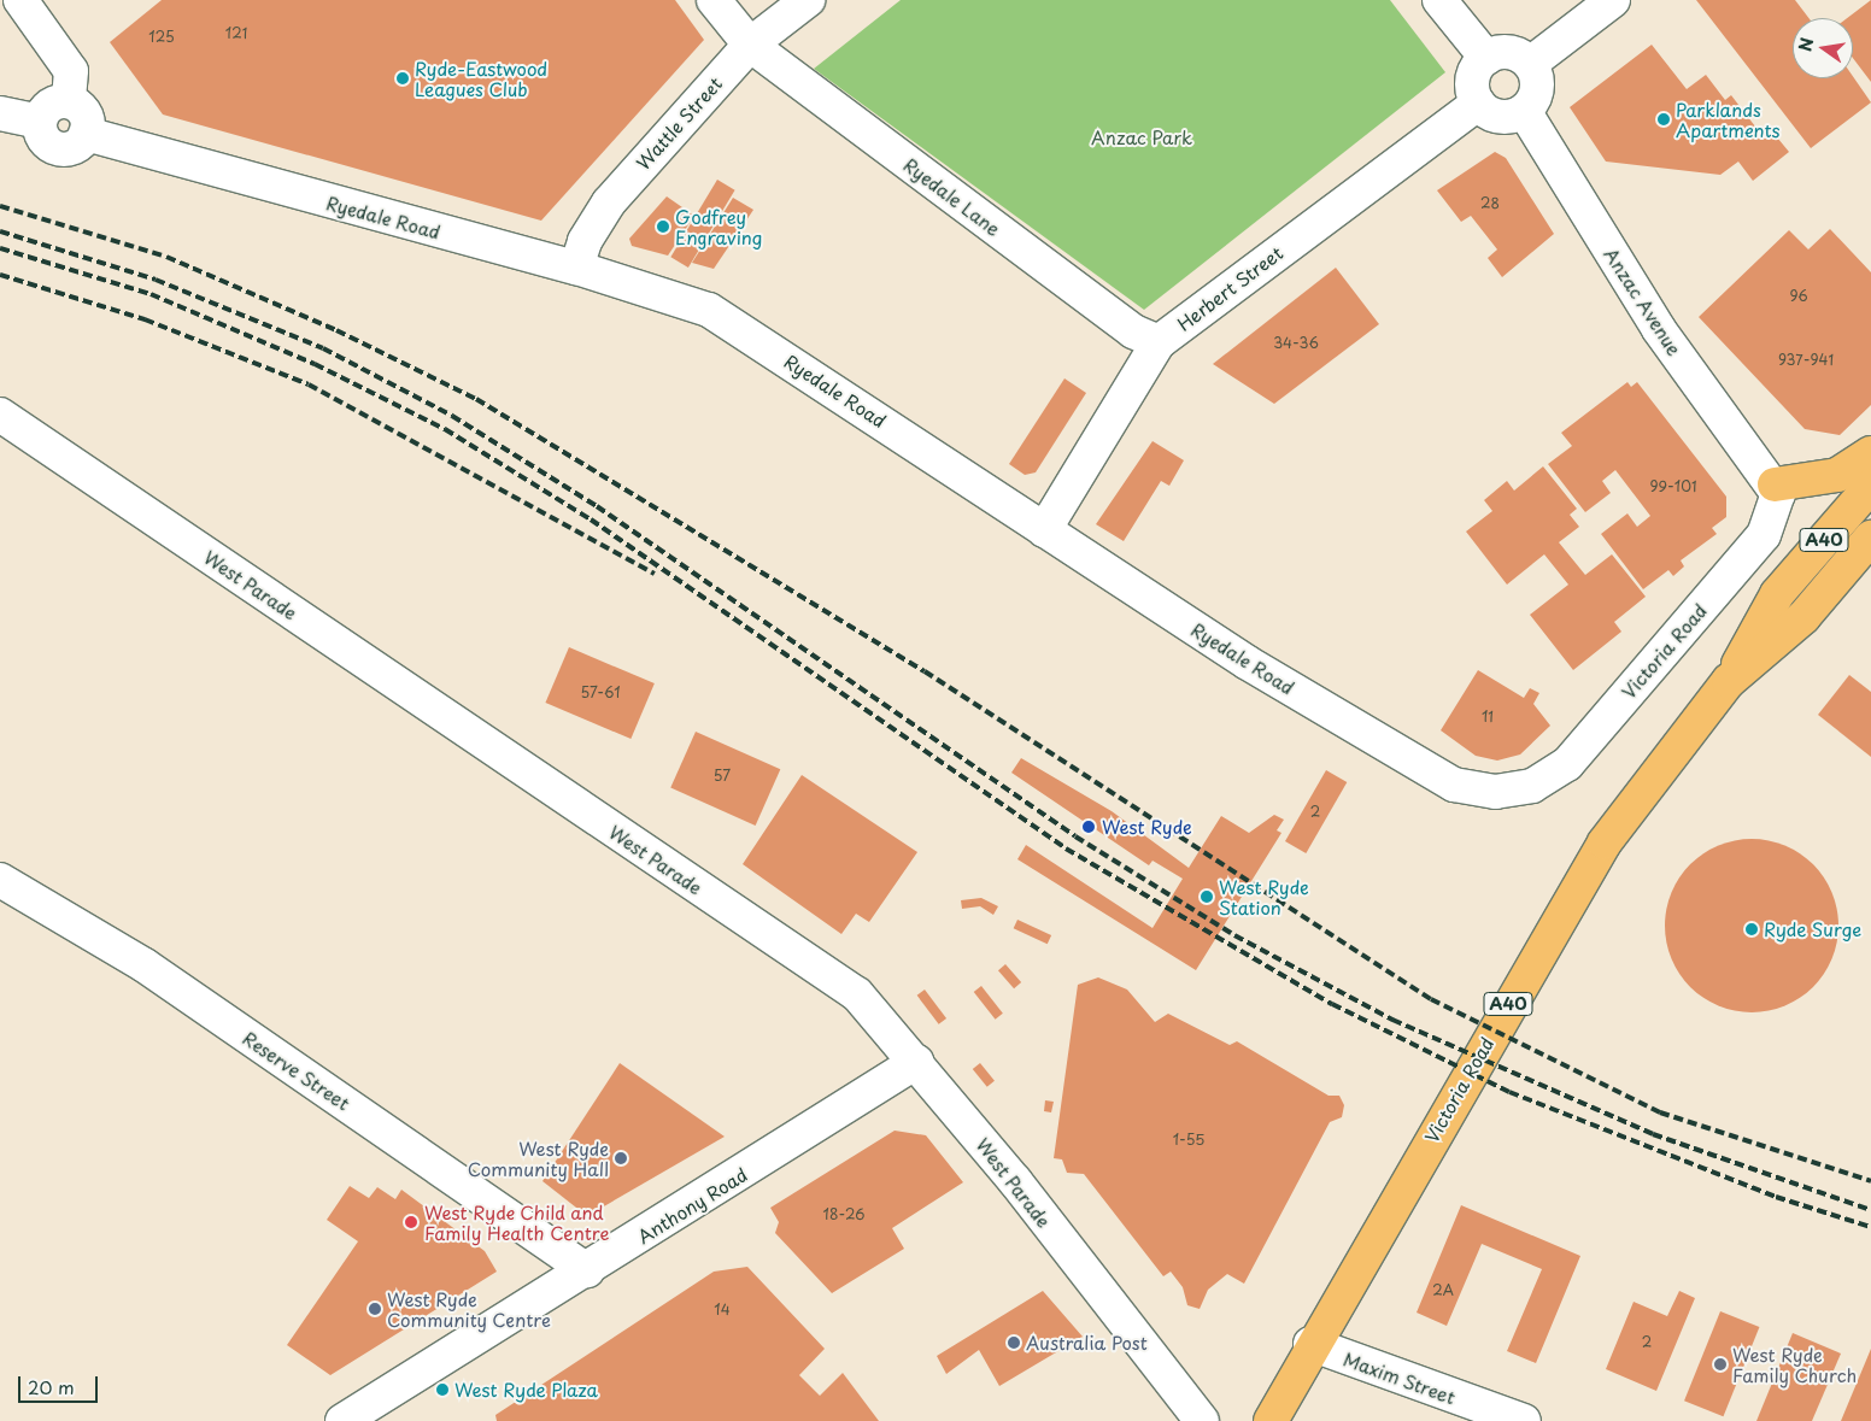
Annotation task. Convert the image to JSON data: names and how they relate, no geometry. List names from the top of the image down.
{
  "streets": {
    "highway": ["A40", "Victoria Road"],
    "street": [
      "Wattle Street",
      "Ryedale Lane",
      "Ryedale Road",
      "Herbert Street",
      "Anzac Avenue",
      "West Parade",
      "Reserve Street",
      "Anthony Road",
      "Maxim Street"
    ]
  },
  "crossings": [
    ["Wattle Street", "Ryedale Lane"],
    ["Wattle Street", "Ryedale Road"],
    ["Ryedale Lane", "Herbert Street"],
    ["Ryedale Road", "Herbert Street"],
    ["Ryedale Road", "Victoria Road"],
    ["Herbert Street", "Anzac Avenue"],
    ["Anzac Avenue", "Victoria Road"],
    ["West Parade", "Anthony Road"],
    ["Victoria Road", "Maxim Street"],
    ["Reserve Street", "Anthony Road"]
  ],
  "parks": ["Anzac Park"],
  "places": [
    "Ryde-Eastwood Leagues Club",
    "Parklands Apartments",
    "Godfrey Engraving",
    "West Ryde",
    "West Ryde Station",
    "Ryde Surge",
    "West Ryde Community Hall",
    "West Ryde Child and Family Health Centre",
    "West Ryde Community Centre",
    "Australia Post",
    "West Ryde Family Church",
    "West Ryde Plaza"
  ],
  "house_numbers": [
    "121",
    "125",
    "28",
    "96",
    "34-36",
    "937-941",
    "99-101",
    "57-61",
    "11",
    "57",
    "2",
    "1-55",
    "18-26",
    "2A",
    "14",
    "2"
  ],
  "scale_bar": "20 m",
  "north": "left"
}
